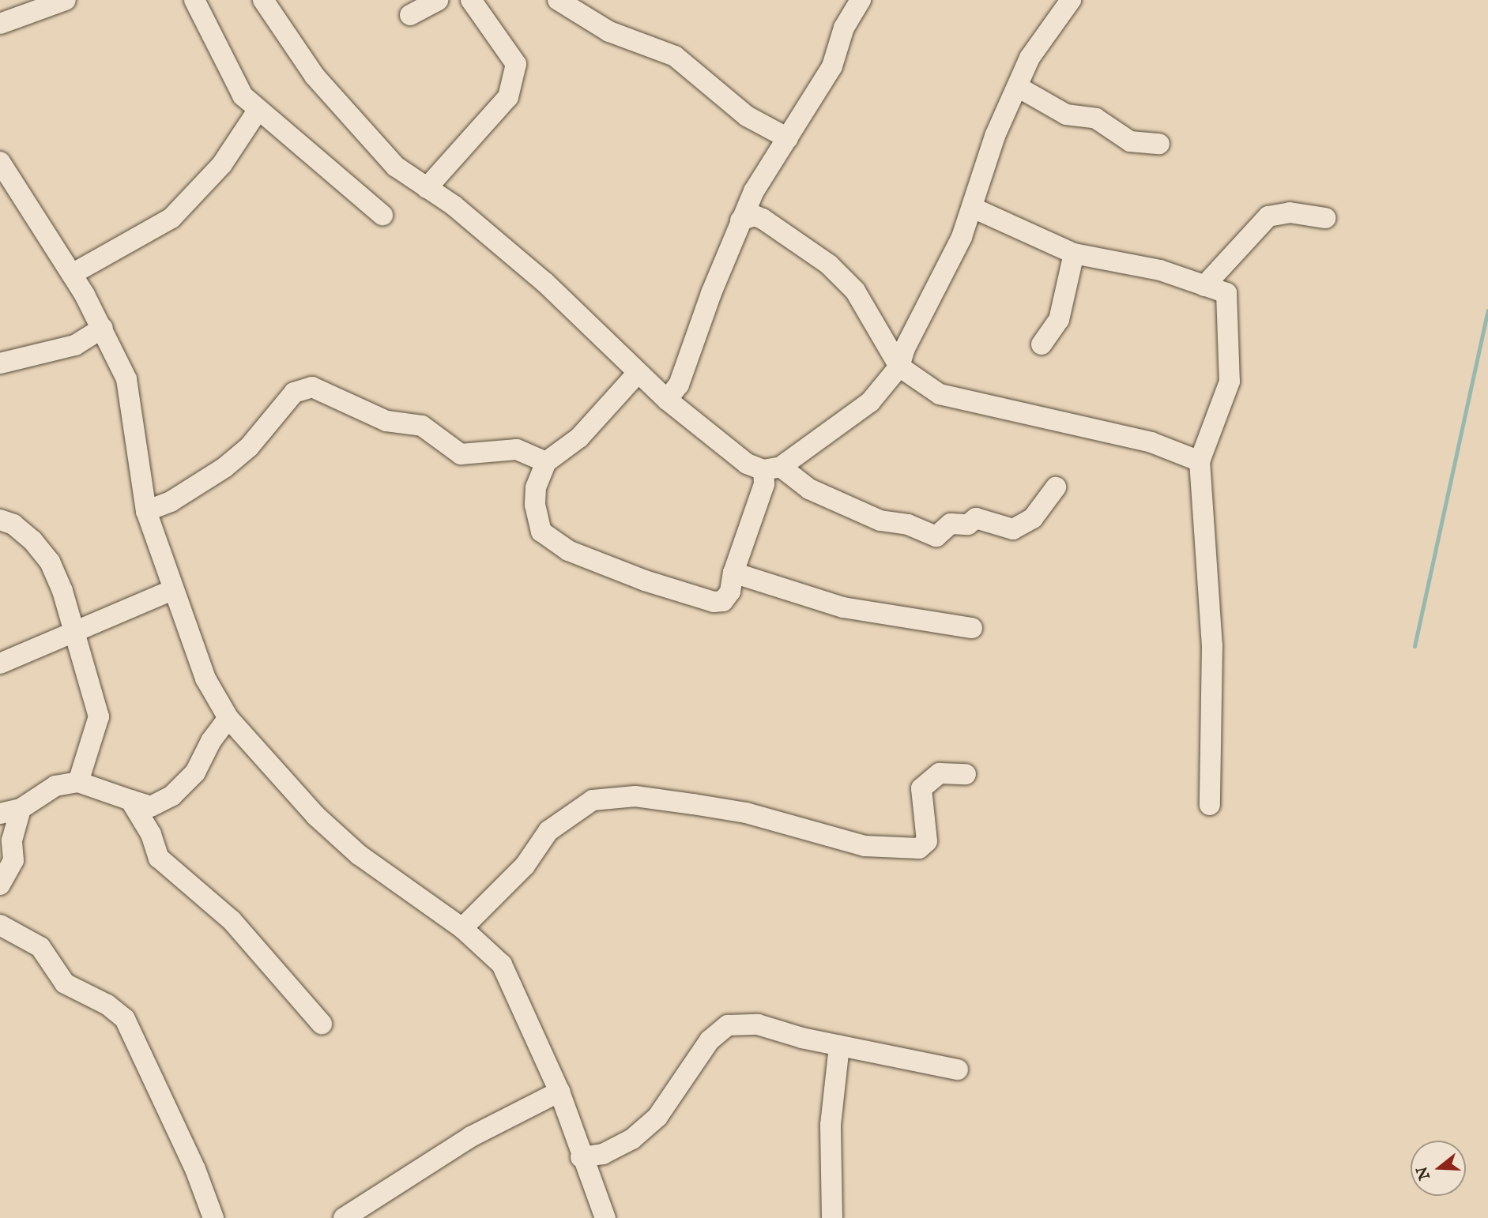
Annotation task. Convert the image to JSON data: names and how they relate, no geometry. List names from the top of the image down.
{
  "north": "left"
}
